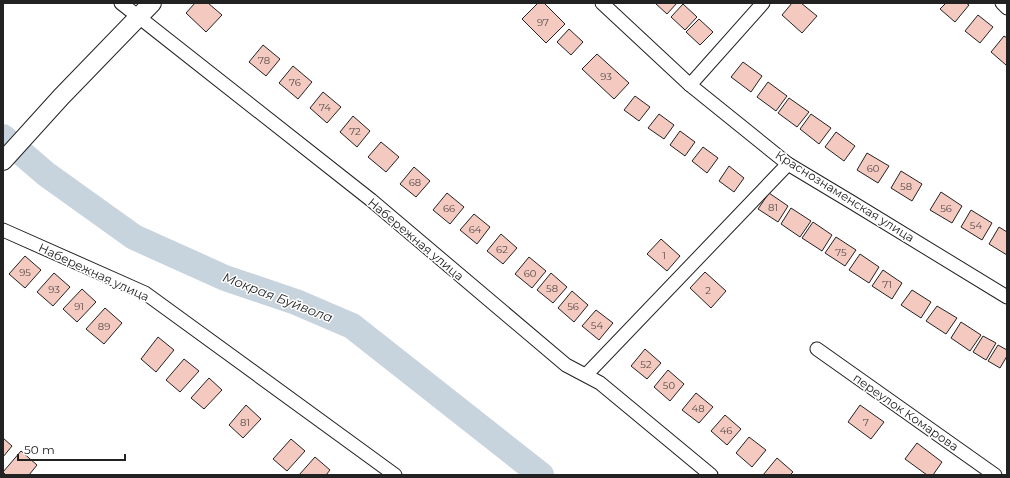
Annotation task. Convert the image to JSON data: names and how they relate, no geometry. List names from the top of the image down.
{
  "streets": {
    "street": ["Краснознаменская улица", "Набережная улица", "переулок Комарова"]
  },
  "water": ["Мокрая Буйвола"],
  "house_numbers": [
    "97",
    "78",
    "93",
    "76",
    "74",
    "72",
    "60",
    "68",
    "58",
    "81",
    "66",
    "56",
    "54",
    "64",
    "62",
    "75",
    "1",
    "95",
    "60",
    "71",
    "58",
    "93",
    "2",
    "91",
    "56",
    "54",
    "89",
    "52",
    "50",
    "48",
    "81",
    "7",
    "46"
  ],
  "scale_bar": "50 m"
}
